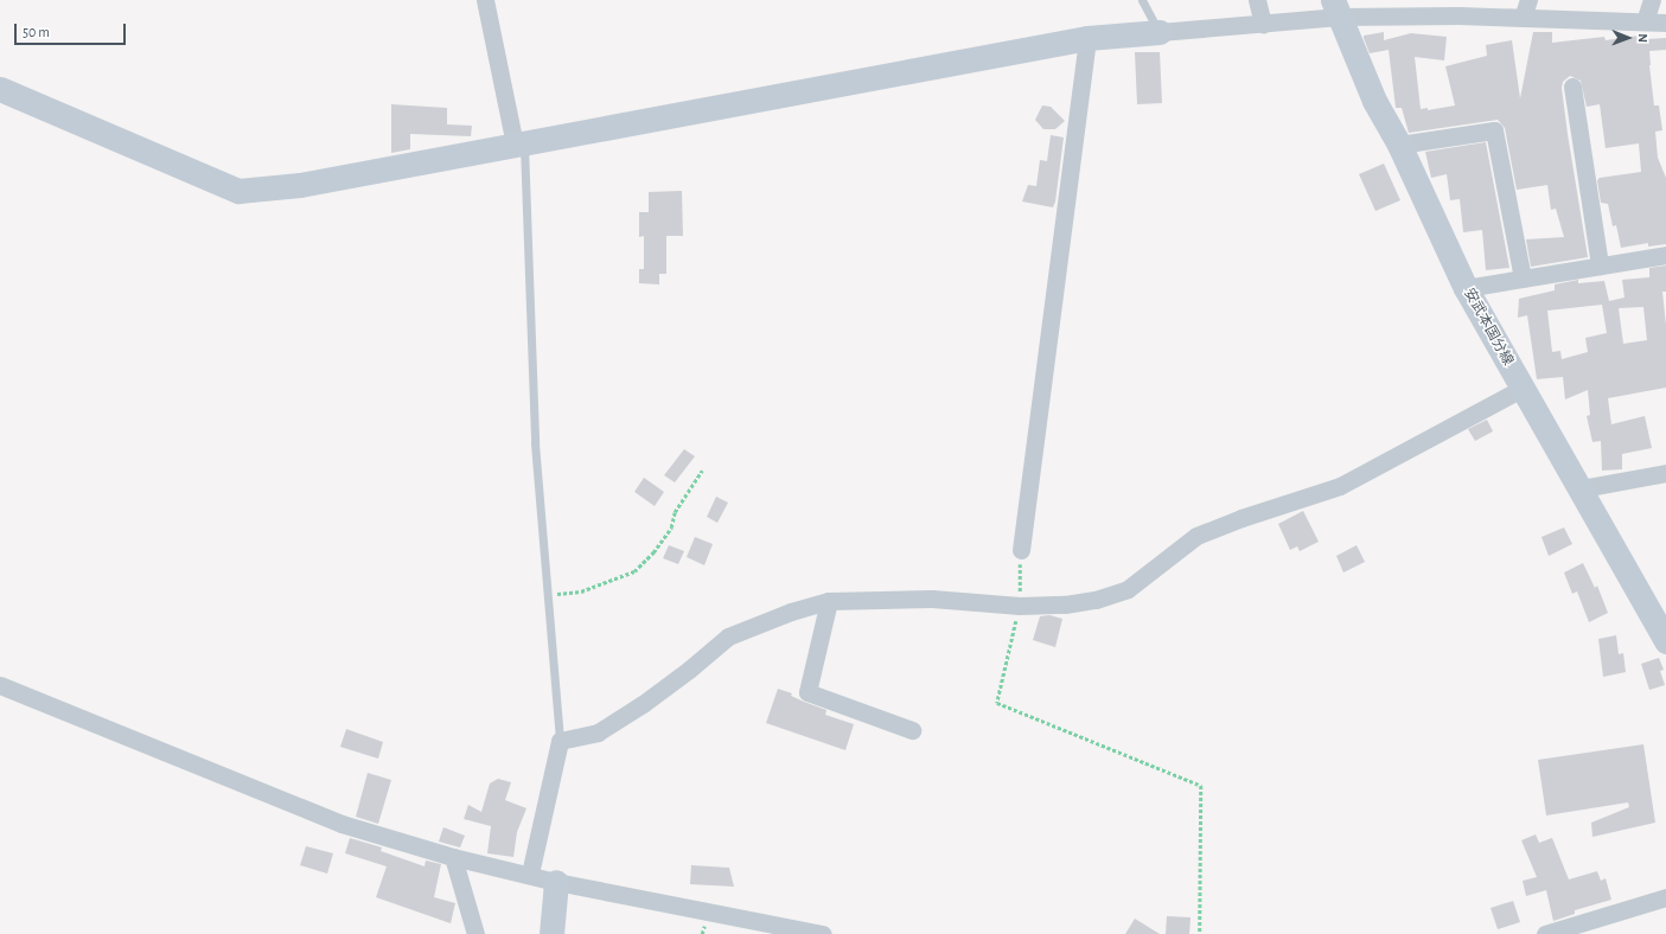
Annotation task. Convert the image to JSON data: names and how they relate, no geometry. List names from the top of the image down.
{
  "streets": {
    "street": ["安武本国分線"]
  },
  "scale_bar": "50 m",
  "north": "right"
}
